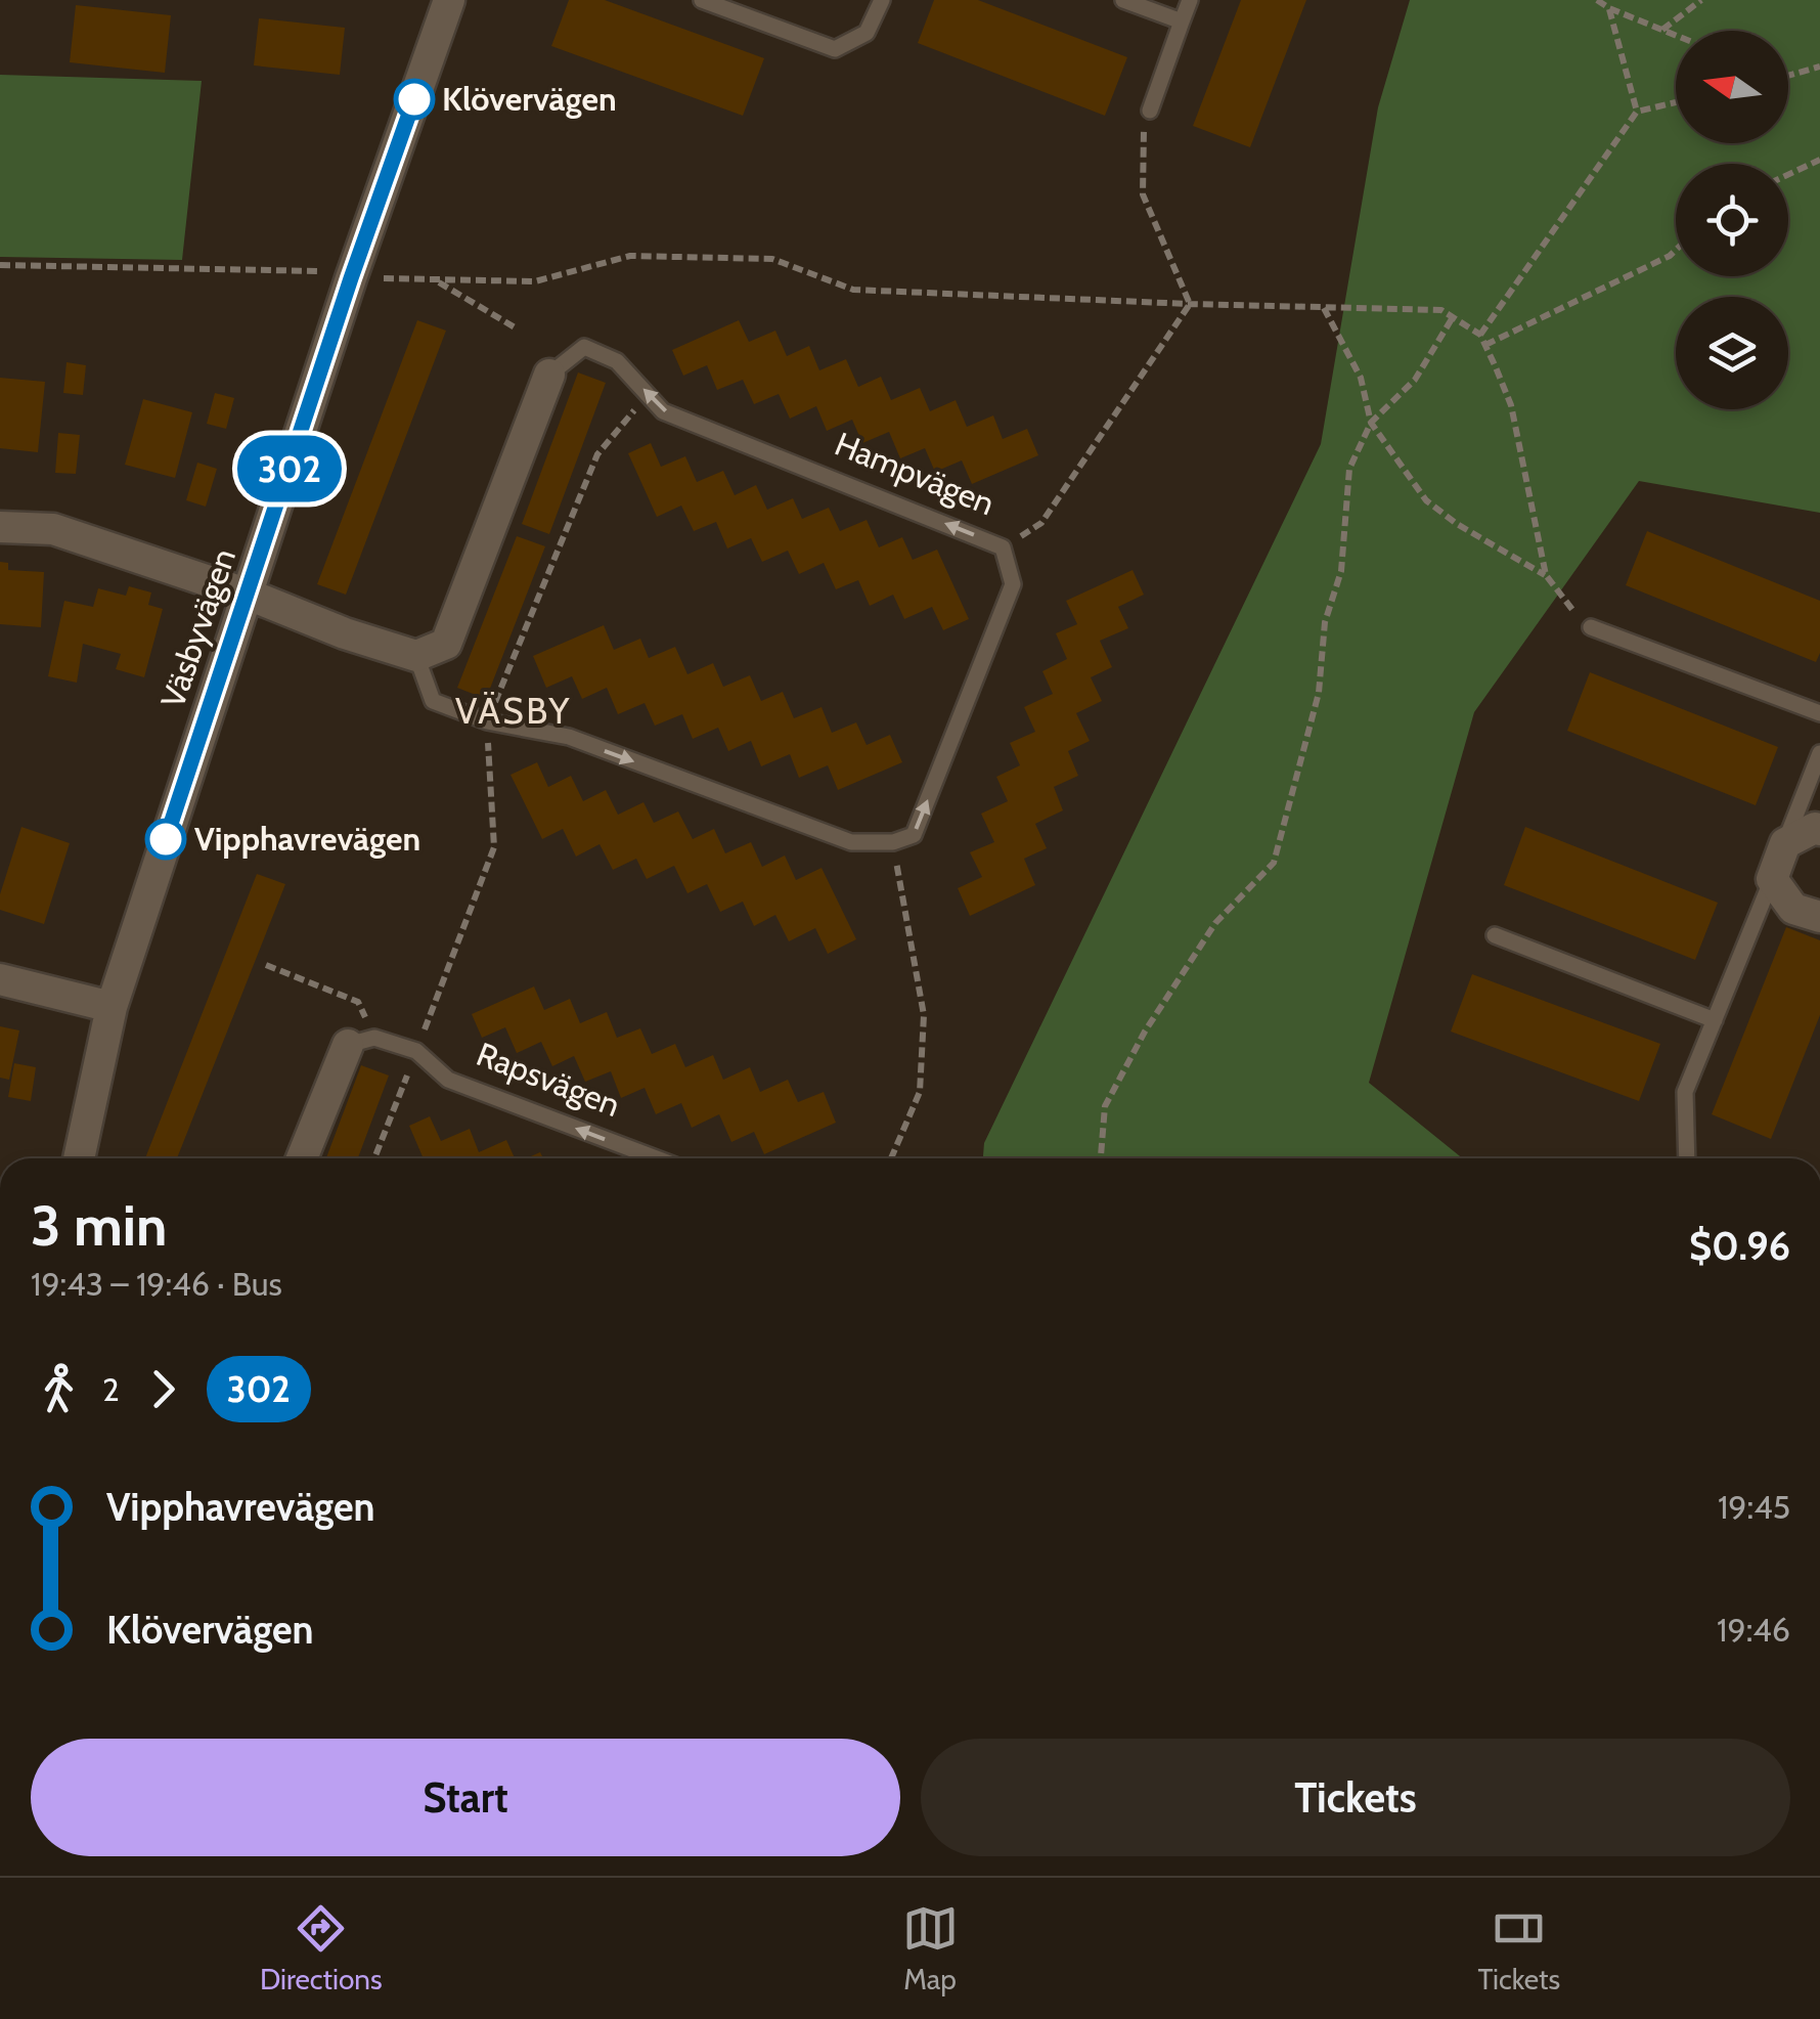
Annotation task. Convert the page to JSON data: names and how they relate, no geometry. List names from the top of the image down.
{
  "streets": {
    "street": ["Hampvägen", "Väsbyvägen"],
    "lane": ["Rapsvägen"]
  },
  "one_way": ["Rapsvägen"],
  "districts": ["VÄSBY"],
  "places": ["Klövervägen", "Vipphavrevägen"],
  "lines": ["bus line 302"],
  "north": "left",
  "page": {
    "on_map": "302",
    "heading": ["3 min", "19:43 – 19:46 · Bus", "$0.96"],
    "legs": ["2", "302"],
    "list": [
      {
        "name": "Vipphavrevägen",
        "value": "19:45"
      },
      {
        "name": "Klövervägen",
        "value": "19:46"
      }
    ],
    "buttons": ["Start", "Tickets"],
    "tabs": ["Directions", "Map", "Tickets"]
  }
}
